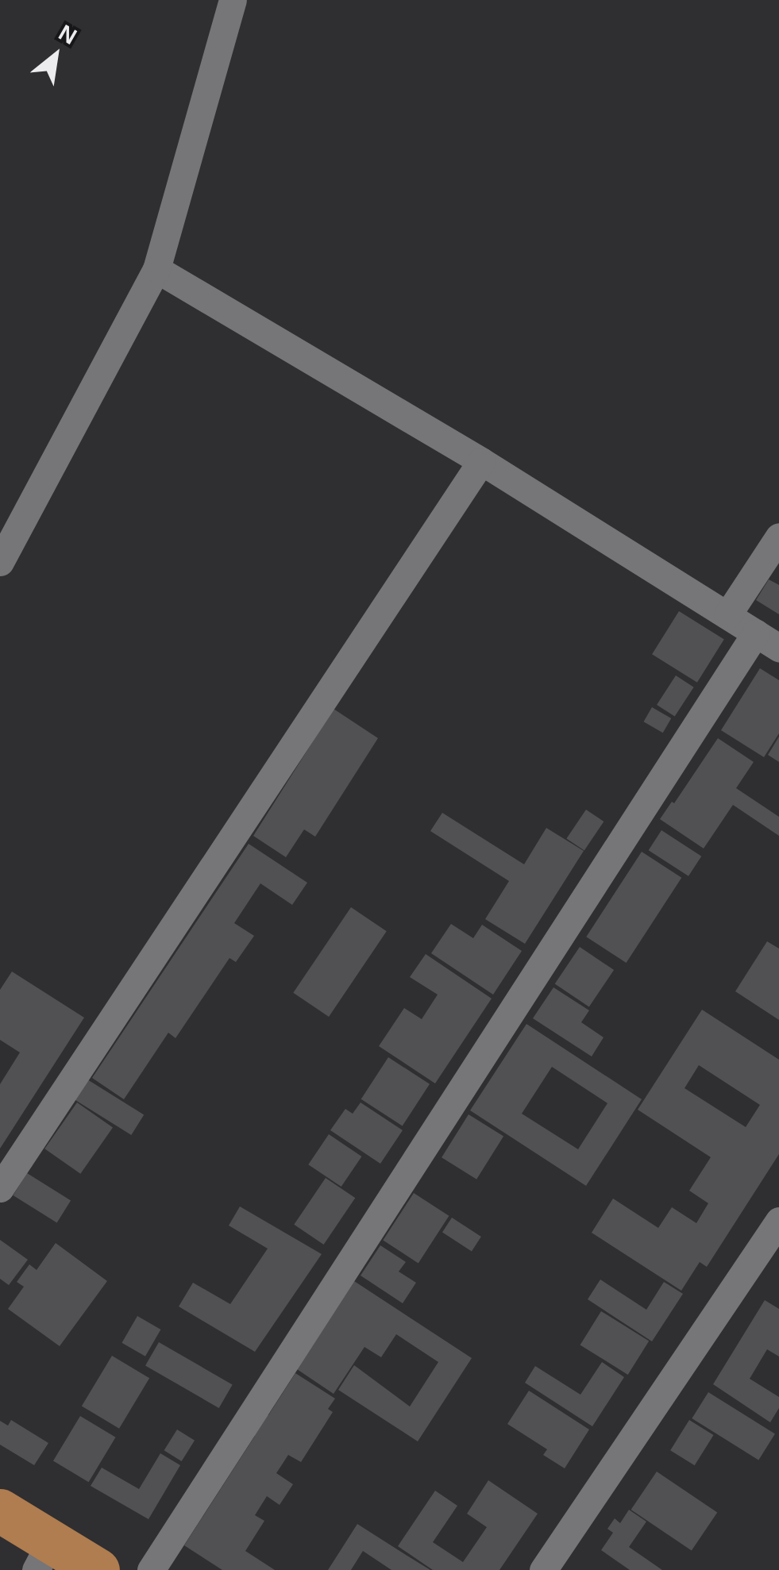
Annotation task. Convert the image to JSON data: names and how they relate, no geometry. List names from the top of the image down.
{
  "north": "top right"
}
